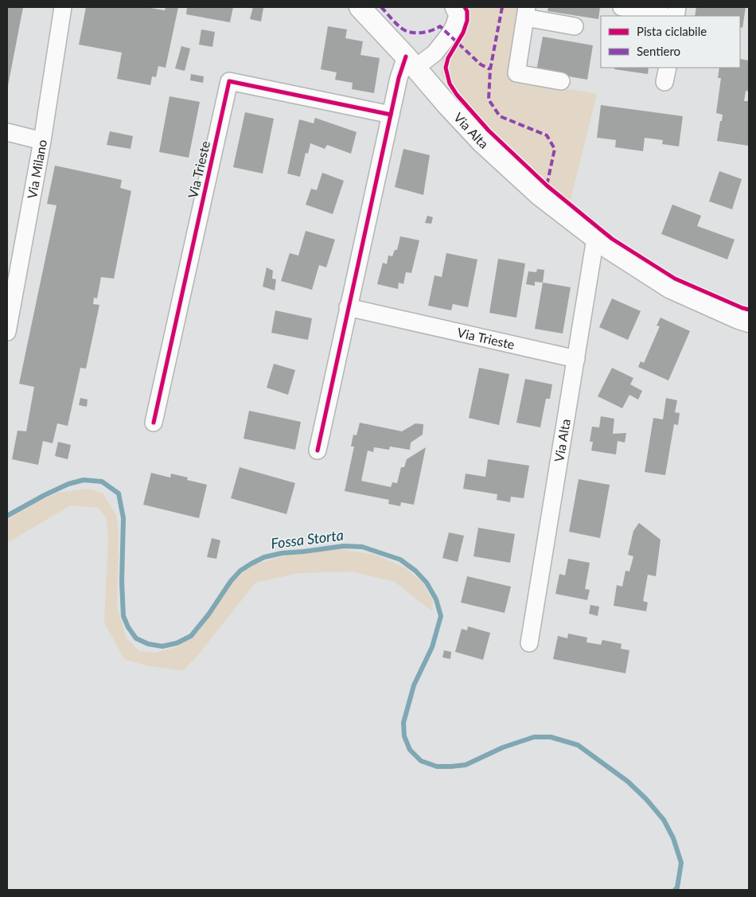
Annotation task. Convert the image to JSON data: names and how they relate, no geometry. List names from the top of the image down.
{
  "streets": {
    "main road": ["Via Alta"],
    "street": ["Via Milano", "Via Trieste"]
  },
  "crossings": [
    ["Via Alta", "Via Trieste"]
  ],
  "water": ["Fossa Storta"],
  "legend": ["Pista ciclabile", "Sentiero"]
}
